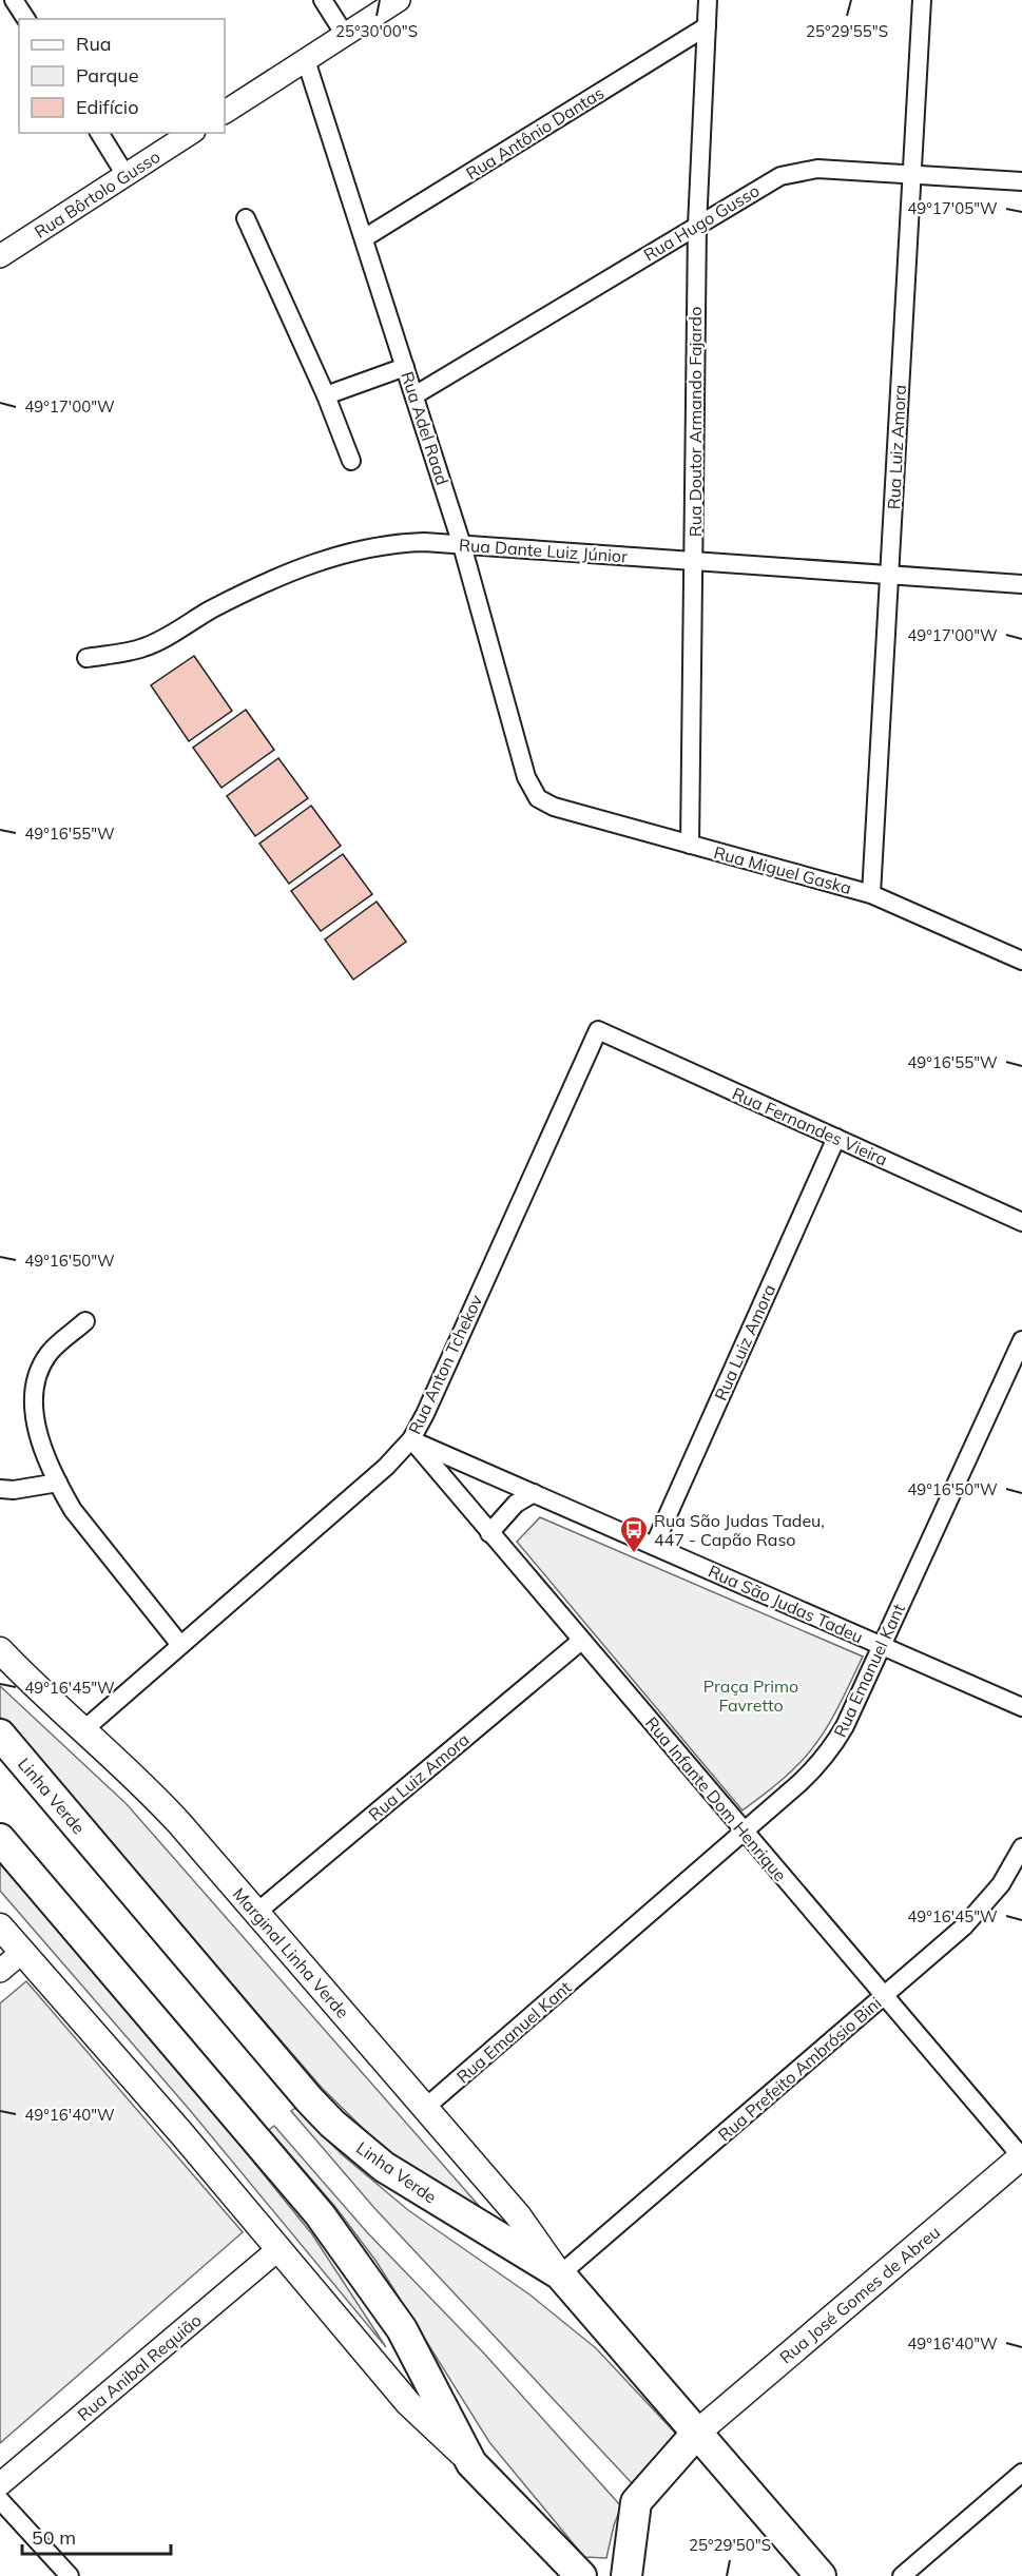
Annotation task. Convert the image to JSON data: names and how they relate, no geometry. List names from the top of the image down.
{
  "streets": {
    "highway": ["Linha Verde"],
    "main road": ["Marginal Linha Verde", "Rua José Gomes de Abreu"],
    "street": [
      "Rua Antônio Dantas",
      "Rua Bôrtolo Gusso",
      "Rua Hugo Gusso",
      "Rua Doutor Armando Fajardo",
      "Rua Adel Raad",
      "Rua Luiz Amora",
      "Rua Dante Luiz Júnior",
      "Rua Miguel Gaska",
      "Rua Fernandes Vieira",
      "Rua Anton Tchekov",
      "Rua São Judas Tadeu",
      "Rua Emanuel Kant",
      "Rua Infante Dom Henrique",
      "Rua Prefeito Ambrósio Bini",
      "Rua Anibal Requião"
    ]
  },
  "crossings": [
    ["Rua Antônio Dantas", "Rua Doutor Armando Fajardo"],
    ["Rua Antônio Dantas", "Rua Adel Raad"],
    ["Rua Hugo Gusso", "Rua Doutor Armando Fajardo"],
    ["Rua Hugo Gusso", "Rua Adel Raad"],
    ["Rua Hugo Gusso", "Rua Luiz Amora"],
    ["Rua Doutor Armando Fajardo", "Rua Dante Luiz Júnior"],
    ["Rua Doutor Armando Fajardo", "Rua Miguel Gaska"],
    ["Rua Adel Raad", "Rua Dante Luiz Júnior"],
    ["Rua Adel Raad", "Rua Miguel Gaska"],
    ["Rua Luiz Amora", "Rua Dante Luiz Júnior"],
    ["Rua Luiz Amora", "Rua Miguel Gaska"],
    ["Rua Luiz Amora", "Rua Fernandes Vieira"],
    ["Rua Luiz Amora", "Rua São Judas Tadeu"],
    ["Rua Luiz Amora", "Rua Infante Dom Henrique"],
    ["Rua Luiz Amora", "Marginal Linha Verde"],
    ["Rua Fernandes Vieira", "Rua Anton Tchekov"],
    ["Rua Anton Tchekov", "Rua São Judas Tadeu"],
    ["Rua Anton Tchekov", "Rua Infante Dom Henrique"],
    ["Rua Anton Tchekov", "Marginal Linha Verde"],
    ["Rua São Judas Tadeu", "Rua Emanuel Kant"],
    ["Rua São Judas Tadeu", "Rua Infante Dom Henrique"],
    ["Rua Emanuel Kant", "Rua Infante Dom Henrique"],
    ["Rua Emanuel Kant", "Marginal Linha Verde"],
    ["Linha Verde", "Marginal Linha Verde"],
    ["Linha Verde", "Rua Prefeito Ambrósio Bini"],
    ["Linha Verde", "Rua José Gomes de Abreu"],
    ["Rua Infante Dom Henrique", "Rua Prefeito Ambrósio Bini"],
    ["Rua Infante Dom Henrique", "Rua José Gomes de Abreu"],
    ["Marginal Linha Verde", "Rua Prefeito Ambrósio Bini"]
  ],
  "parks": ["Praça Primo Favretto"],
  "places": {
    "bus stop": ["Rua São Judas Tadeu, 447 - Capão Raso"]
  },
  "legend": ["Rua", "Parque", "Edifício"],
  "scale_bar": "50 m",
  "coordinates": [
    "25°29'55\"S",
    "25°30'00\"S",
    "49°17'05\"W",
    "49°17'00\"W",
    "49°16'55\"W",
    "49°16'50\"W",
    "49°16'45\"W",
    "49°16'40\"W",
    "25°29'50\"S"
  ]
}
